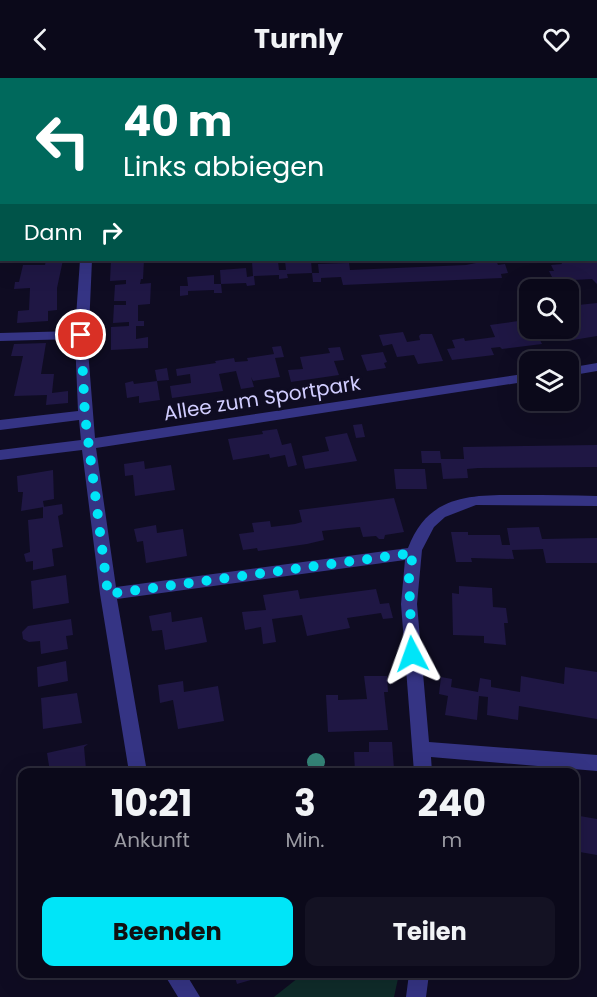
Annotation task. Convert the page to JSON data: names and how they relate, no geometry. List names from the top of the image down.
{
  "streets": {
    "street": ["Allee zum Sportpark"]
  },
  "page": {
    "header": "Turnly",
    "turn": ["40 m", "Links abbiegen"],
    "then": "Dann",
    "eta": [
      "10:21",
      "Ankunft",
      "3",
      "Min.",
      "240",
      "m"
    ],
    "buttons": ["Beenden", "Teilen"]
  }
}
